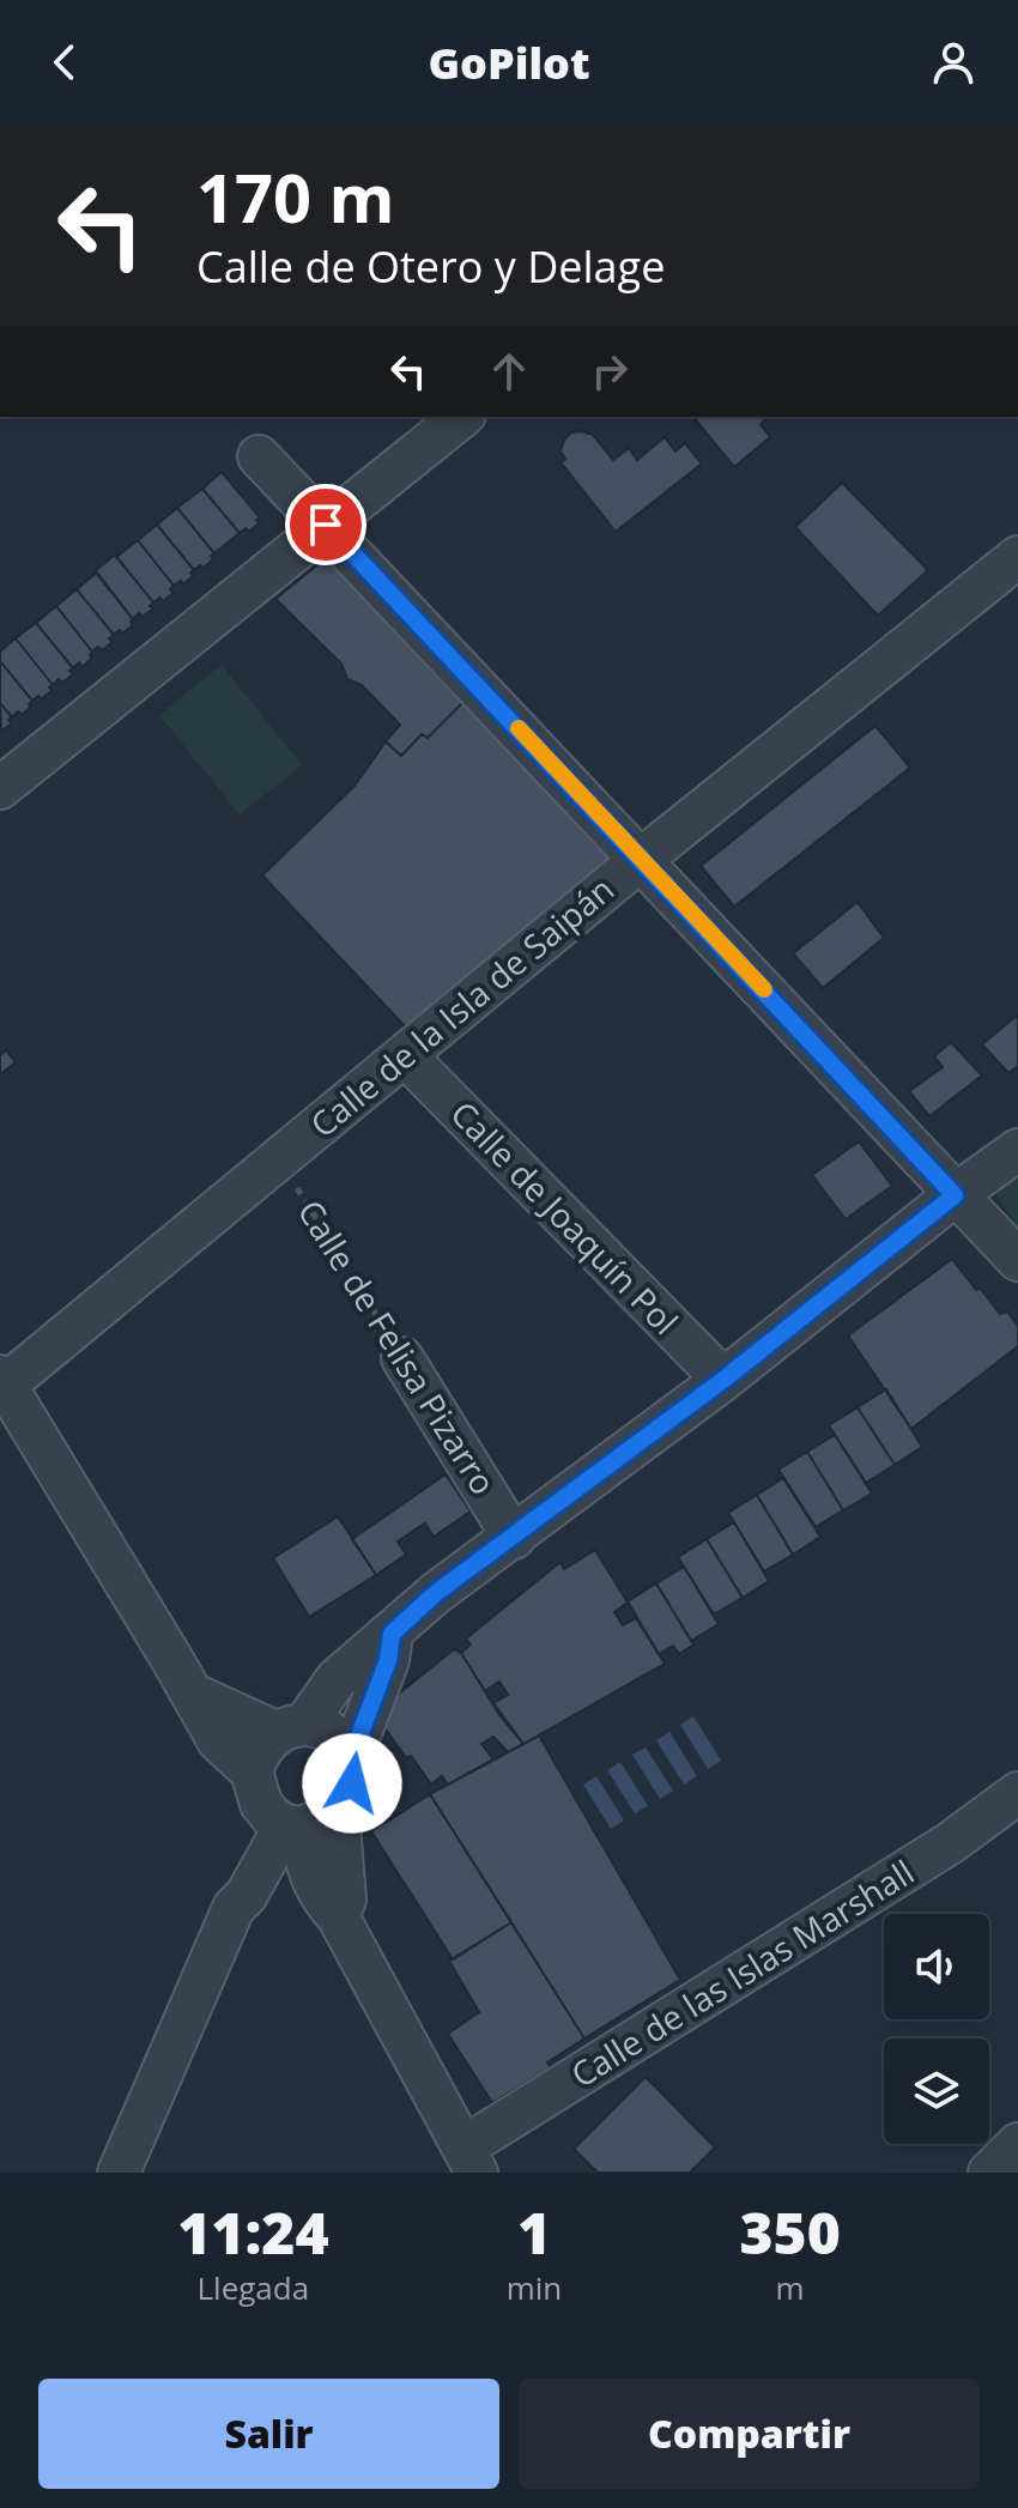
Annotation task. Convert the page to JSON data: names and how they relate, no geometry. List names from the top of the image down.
{
  "streets": {
    "street": [
      "Calle de la Isla de Saipán",
      "Calle de Joaquín Pol",
      "Calle de Felisa Pizarro",
      "Calle de las Islas Marshall"
    ]
  },
  "crossings": [
    ["Calle de la Isla de Saipán", "Calle de Joaquín Pol"],
    ["Calle de la Isla de Saipán", "Calle de Felisa Pizarro"]
  ],
  "page": {
    "header": "GoPilot",
    "turn": ["170 m", "Calle de Otero y Delage"],
    "eta": [
      "11:24",
      "Llegada",
      "1",
      "min",
      "350",
      "m"
    ],
    "buttons": ["Salir", "Compartir"]
  }
}
